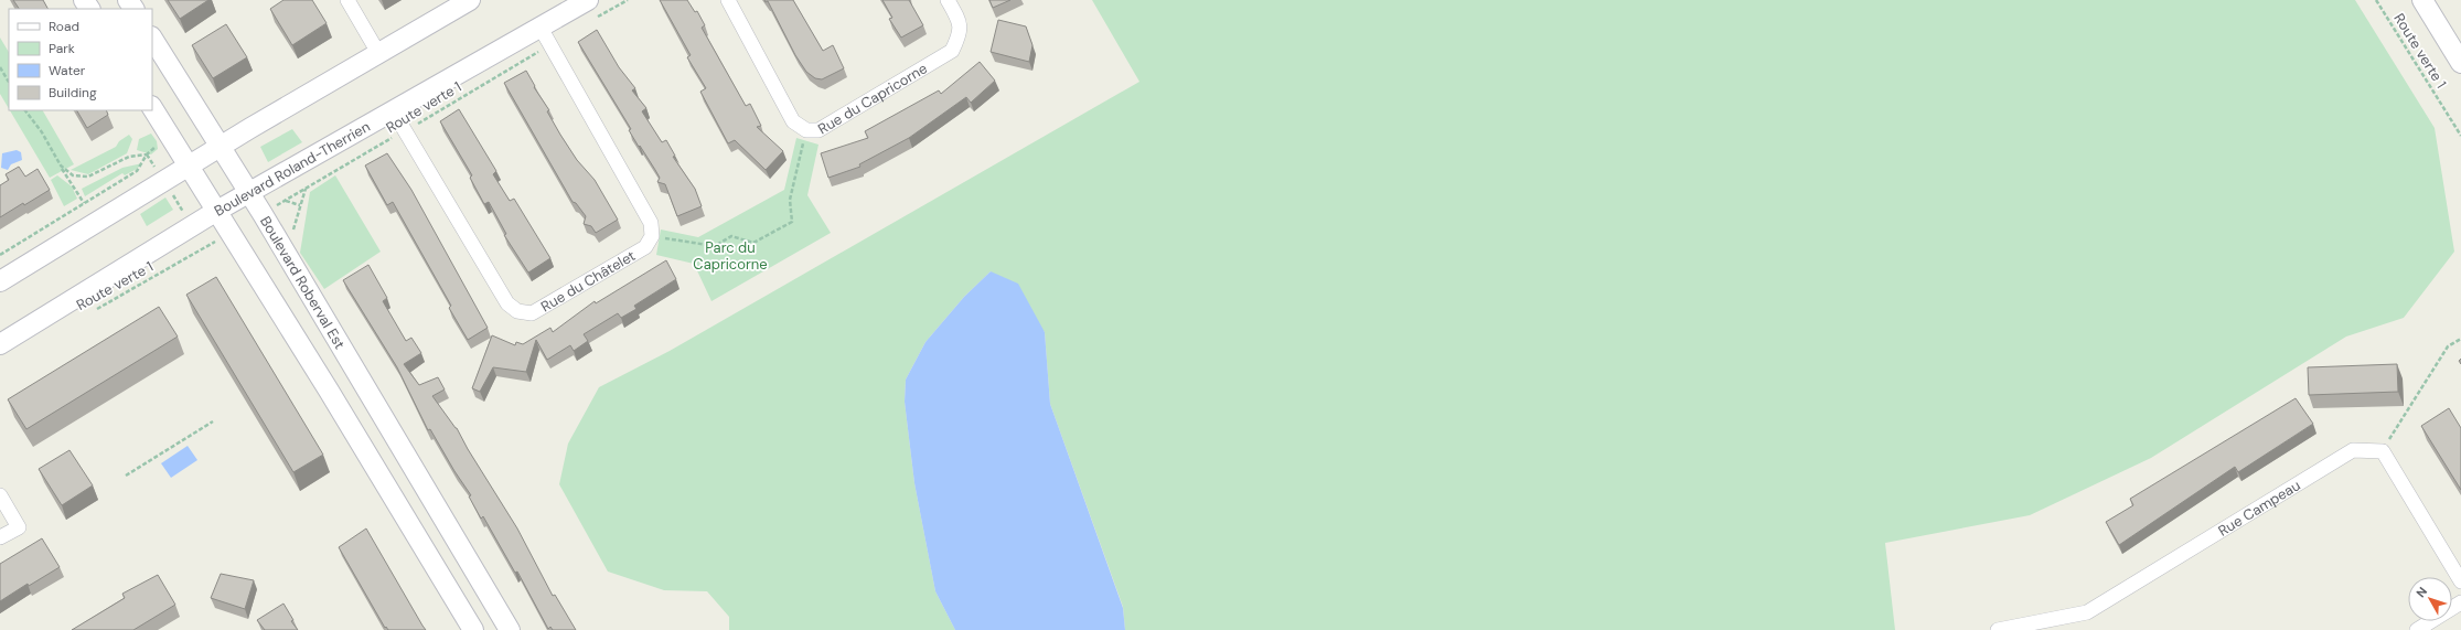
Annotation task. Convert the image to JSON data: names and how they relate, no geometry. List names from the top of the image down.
{
  "streets": {
    "street": [
      "Rue du Capricorne",
      "Boulevard Roland-Therrien",
      "Rue du Châtelet",
      "Boulevard Roberval Est",
      "Rue Campeau"
    ],
    "path": ["Route verte 1"]
  },
  "crossings": [
    ["Route verte 1", "Rue du Châtelet"],
    ["Route verte 1", "Boulevard Roberval Est"],
    ["Boulevard Roland-Therrien", "Rue du Châtelet"],
    ["Boulevard Roland-Therrien", "Boulevard Roberval Est"]
  ],
  "parks": ["Parc du Capricorne"],
  "legend": [
    "Road",
    "Park",
    "Water",
    "Building"
  ],
  "north": "top left"
}
